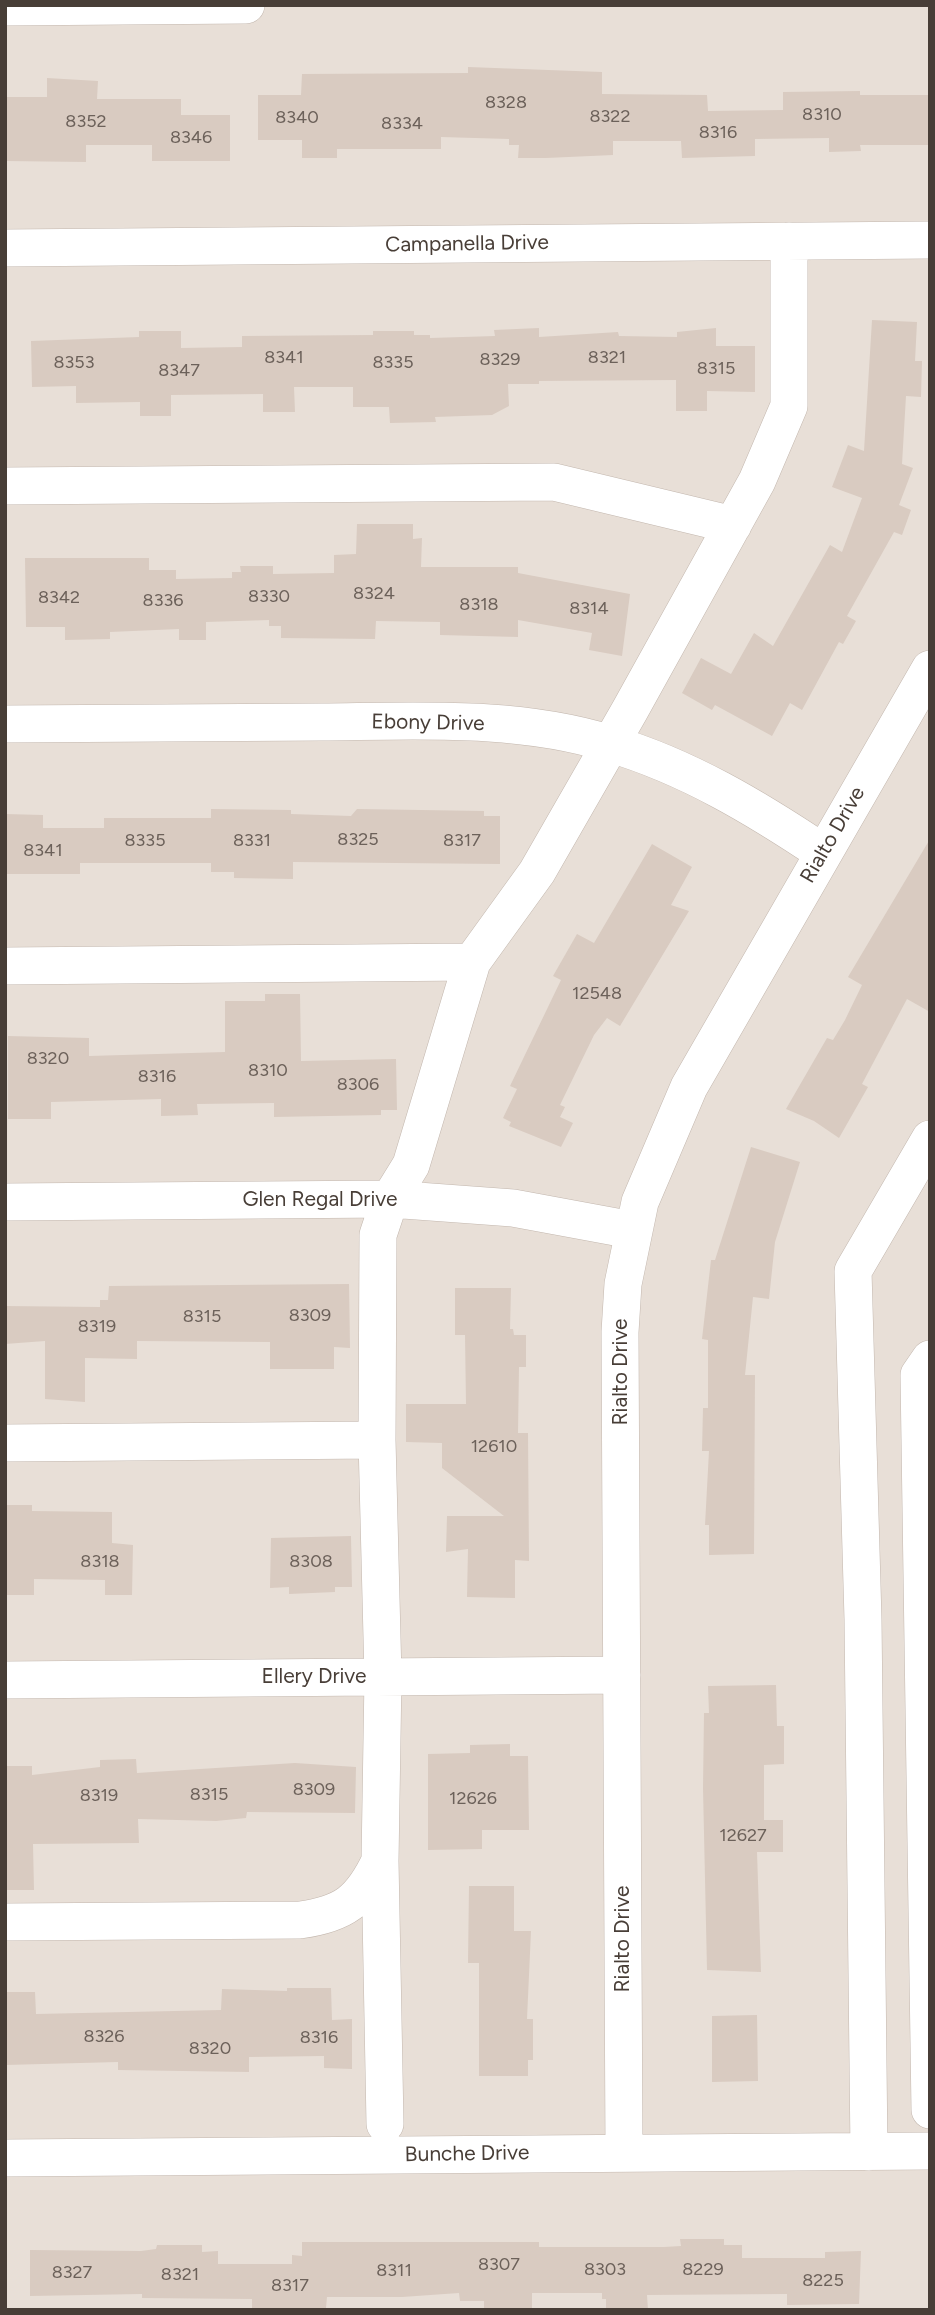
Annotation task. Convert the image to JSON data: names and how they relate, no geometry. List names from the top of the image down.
{
  "streets": {
    "street": [
      "Campanella Drive",
      "Ebony Drive",
      "Rialto Drive",
      "Glen Regal Drive",
      "Ellery Drive",
      "Bunche Drive"
    ]
  },
  "crossings": [
    ["Ebony Drive", "Rialto Drive"],
    ["Rialto Drive", "Glen Regal Drive"],
    ["Rialto Drive", "Ellery Drive"],
    ["Rialto Drive", "Bunche Drive"]
  ],
  "house_numbers": [
    "8328",
    "8310",
    "8322",
    "8340",
    "8352",
    "8334",
    "8316",
    "8346",
    "8341",
    "8321",
    "8329",
    "8353",
    "8335",
    "8315",
    "8347",
    "8324",
    "8330",
    "8342",
    "8336",
    "8318",
    "8314",
    "8325",
    "8335",
    "8331",
    "8317",
    "8341",
    "12548",
    "8320",
    "8310",
    "8316",
    "8306",
    "8309",
    "8315",
    "8319",
    "12610",
    "8318",
    "8308",
    "8309",
    "8315",
    "8319",
    "12626",
    "12627",
    "8326",
    "8316",
    "8320",
    "8307",
    "8303",
    "8229",
    "8311",
    "8327",
    "8321",
    "8225",
    "8317"
  ]
}
